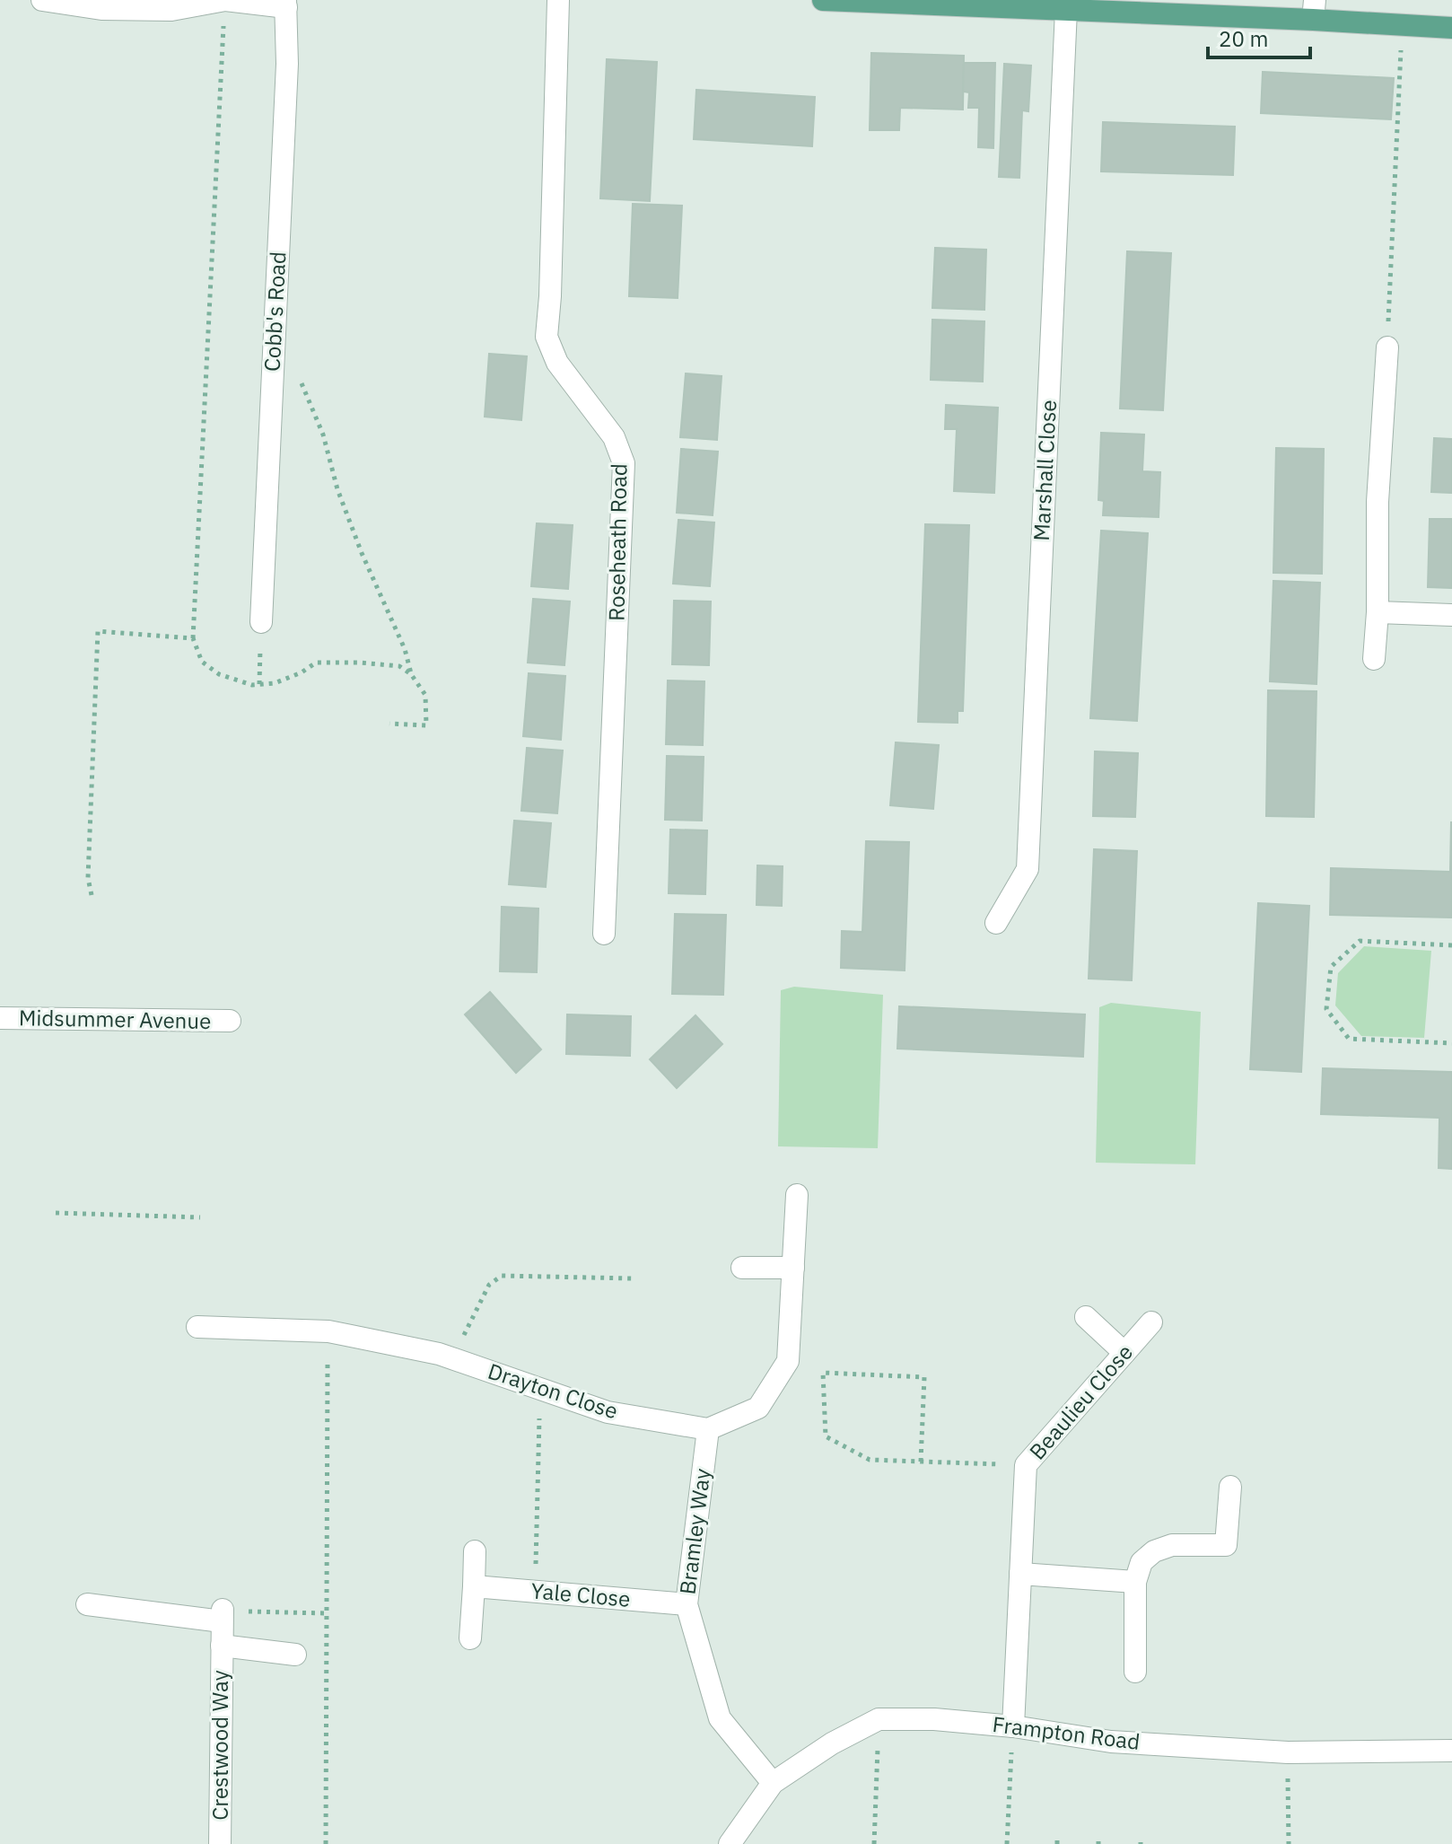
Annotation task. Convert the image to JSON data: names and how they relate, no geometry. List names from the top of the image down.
{
  "streets": {
    "street": [
      "Cobb's Road",
      "Marshall Close",
      "Roseheath Road",
      "Midsummer Avenue",
      "Drayton Close",
      "Beaulieu Close",
      "Bramley Way",
      "Yale Close",
      "Frampton Road",
      "Crestwood Way"
    ]
  },
  "crossings": [
    ["Drayton Close", "Bramley Way"],
    ["Beaulieu Close", "Frampton Road"],
    ["Bramley Way", "Yale Close"],
    ["Bramley Way", "Frampton Road"]
  ],
  "scale_bar": "20 m"
}
